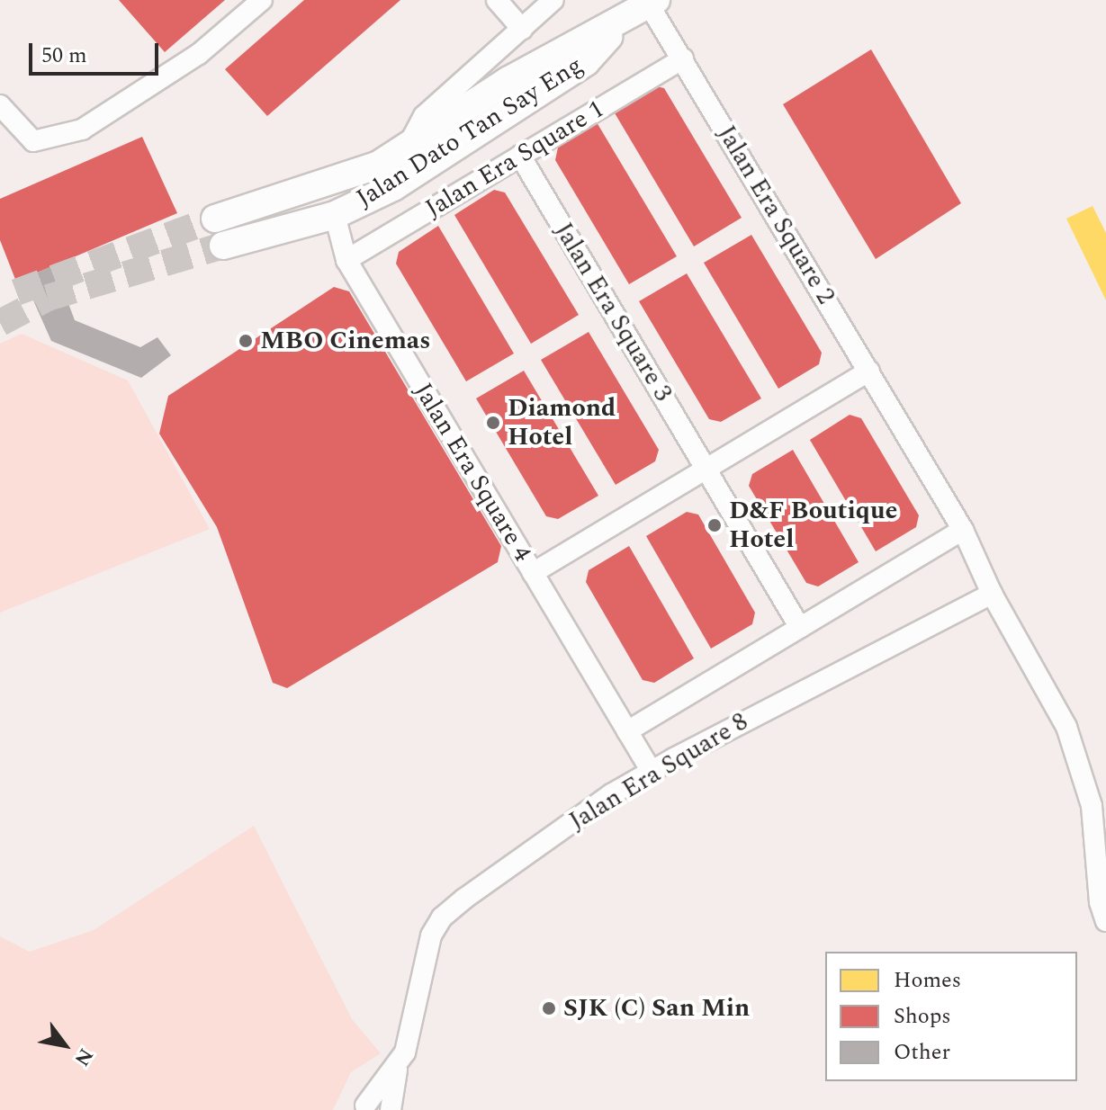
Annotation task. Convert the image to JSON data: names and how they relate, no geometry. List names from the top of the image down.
{
  "streets": {
    "street": [
      "Jalan Dato Tan Say Eng",
      "Jalan Era Square 1",
      "Jalan Era Square 2",
      "Jalan Era Square 3",
      "Jalan Era Square 4",
      "Jalan Era Square 8"
    ]
  },
  "crossings": [
    ["Jalan Dato Tan Say Eng", "Jalan Era Square 2"],
    ["Jalan Dato Tan Say Eng", "Jalan Era Square 4"],
    ["Jalan Era Square 1", "Jalan Era Square 2"],
    ["Jalan Era Square 1", "Jalan Era Square 3"],
    ["Jalan Era Square 1", "Jalan Era Square 4"],
    ["Jalan Era Square 2", "Jalan Era Square 8"],
    ["Jalan Era Square 3", "Jalan Era Square 8"],
    ["Jalan Era Square 4", "Jalan Era Square 8"]
  ],
  "places": [
    "MBO Cinemas",
    "Diamond Hotel",
    "D&F Boutique Hotel",
    "SJK (C) San Min"
  ],
  "legend": ["Homes", "Shops", "Other"],
  "scale_bar": "50 m",
  "north": "bottom right"
}
